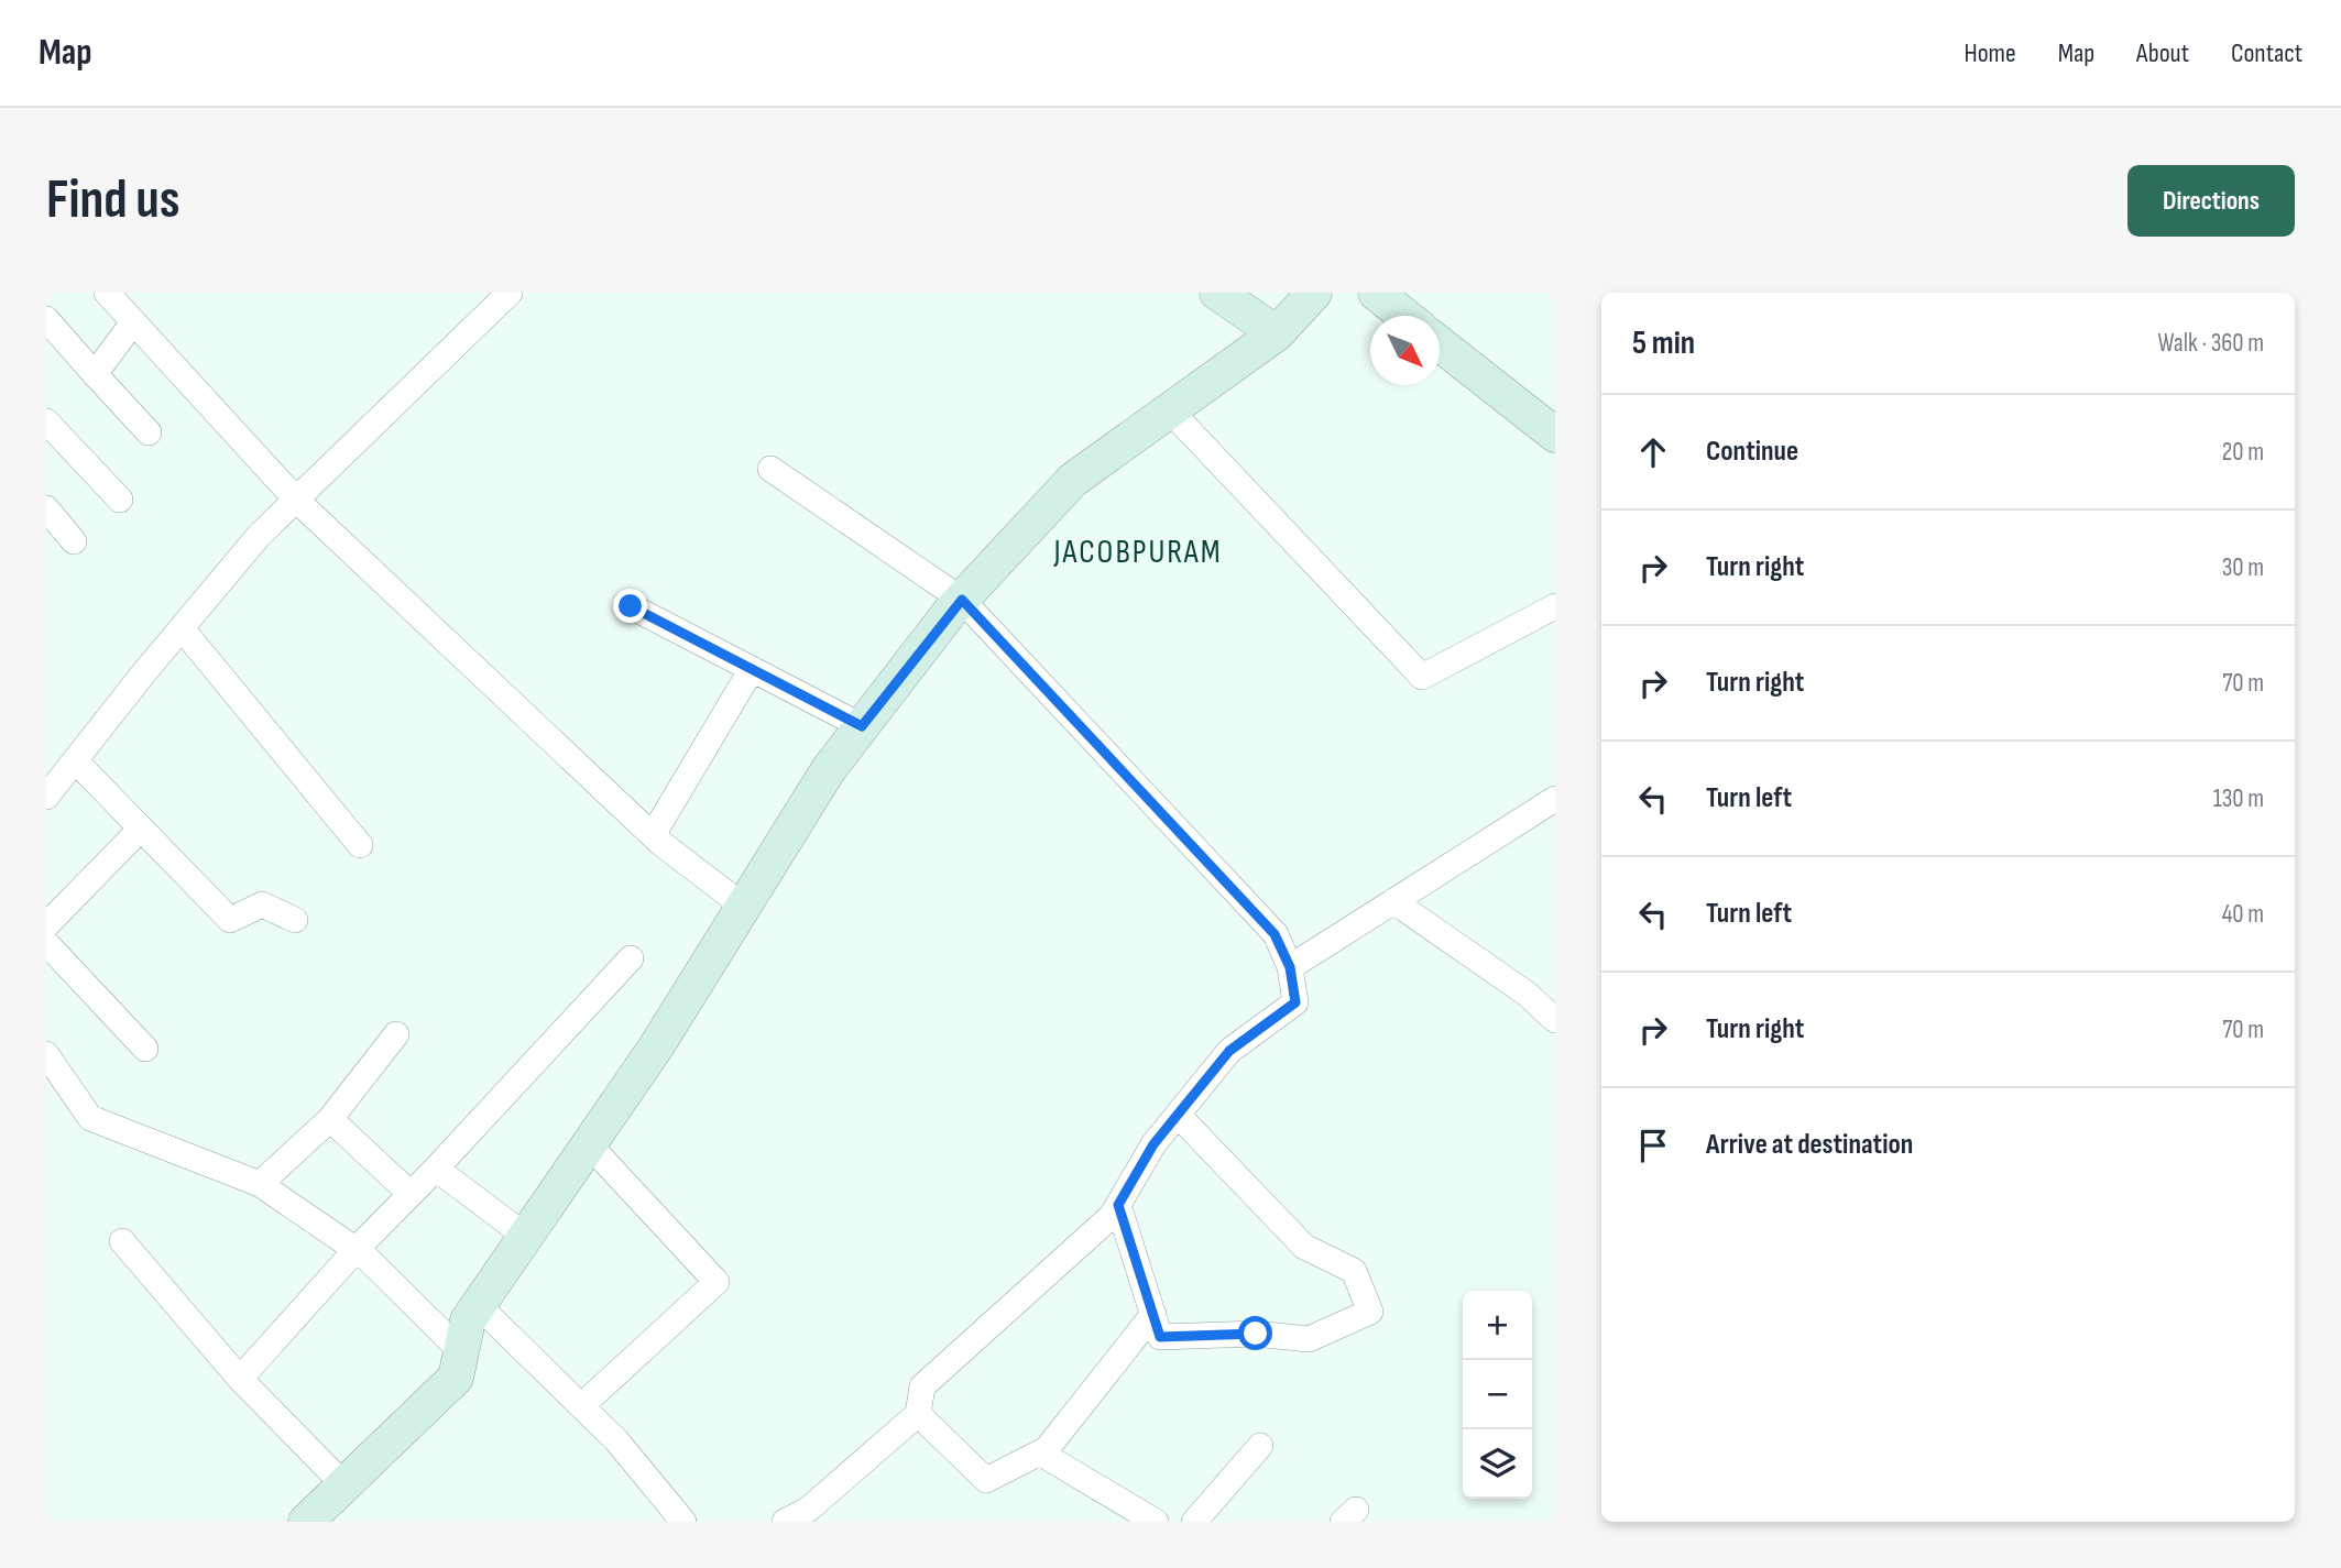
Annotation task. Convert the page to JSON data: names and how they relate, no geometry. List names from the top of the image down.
{
  "districts": ["JACOBPURAM"],
  "north": "bottom right",
  "page": {
    "header": "Map",
    "nav": [
      "Home",
      "Map",
      "About",
      "Contact"
    ],
    "buttons": "Directions",
    "title": "Find us",
    "heading": ["5 min", "Walk · 360 m"],
    "list": [
      ["Continue", "20 m"],
      ["Turn right", "30 m"],
      ["Turn right", "70 m"],
      ["Turn left", "130 m"],
      ["Turn left", "40 m"],
      ["Turn right", "70 m"],
      "Arrive at destination"
    ],
    "map_buttons": ["+", "−"]
  }
}
